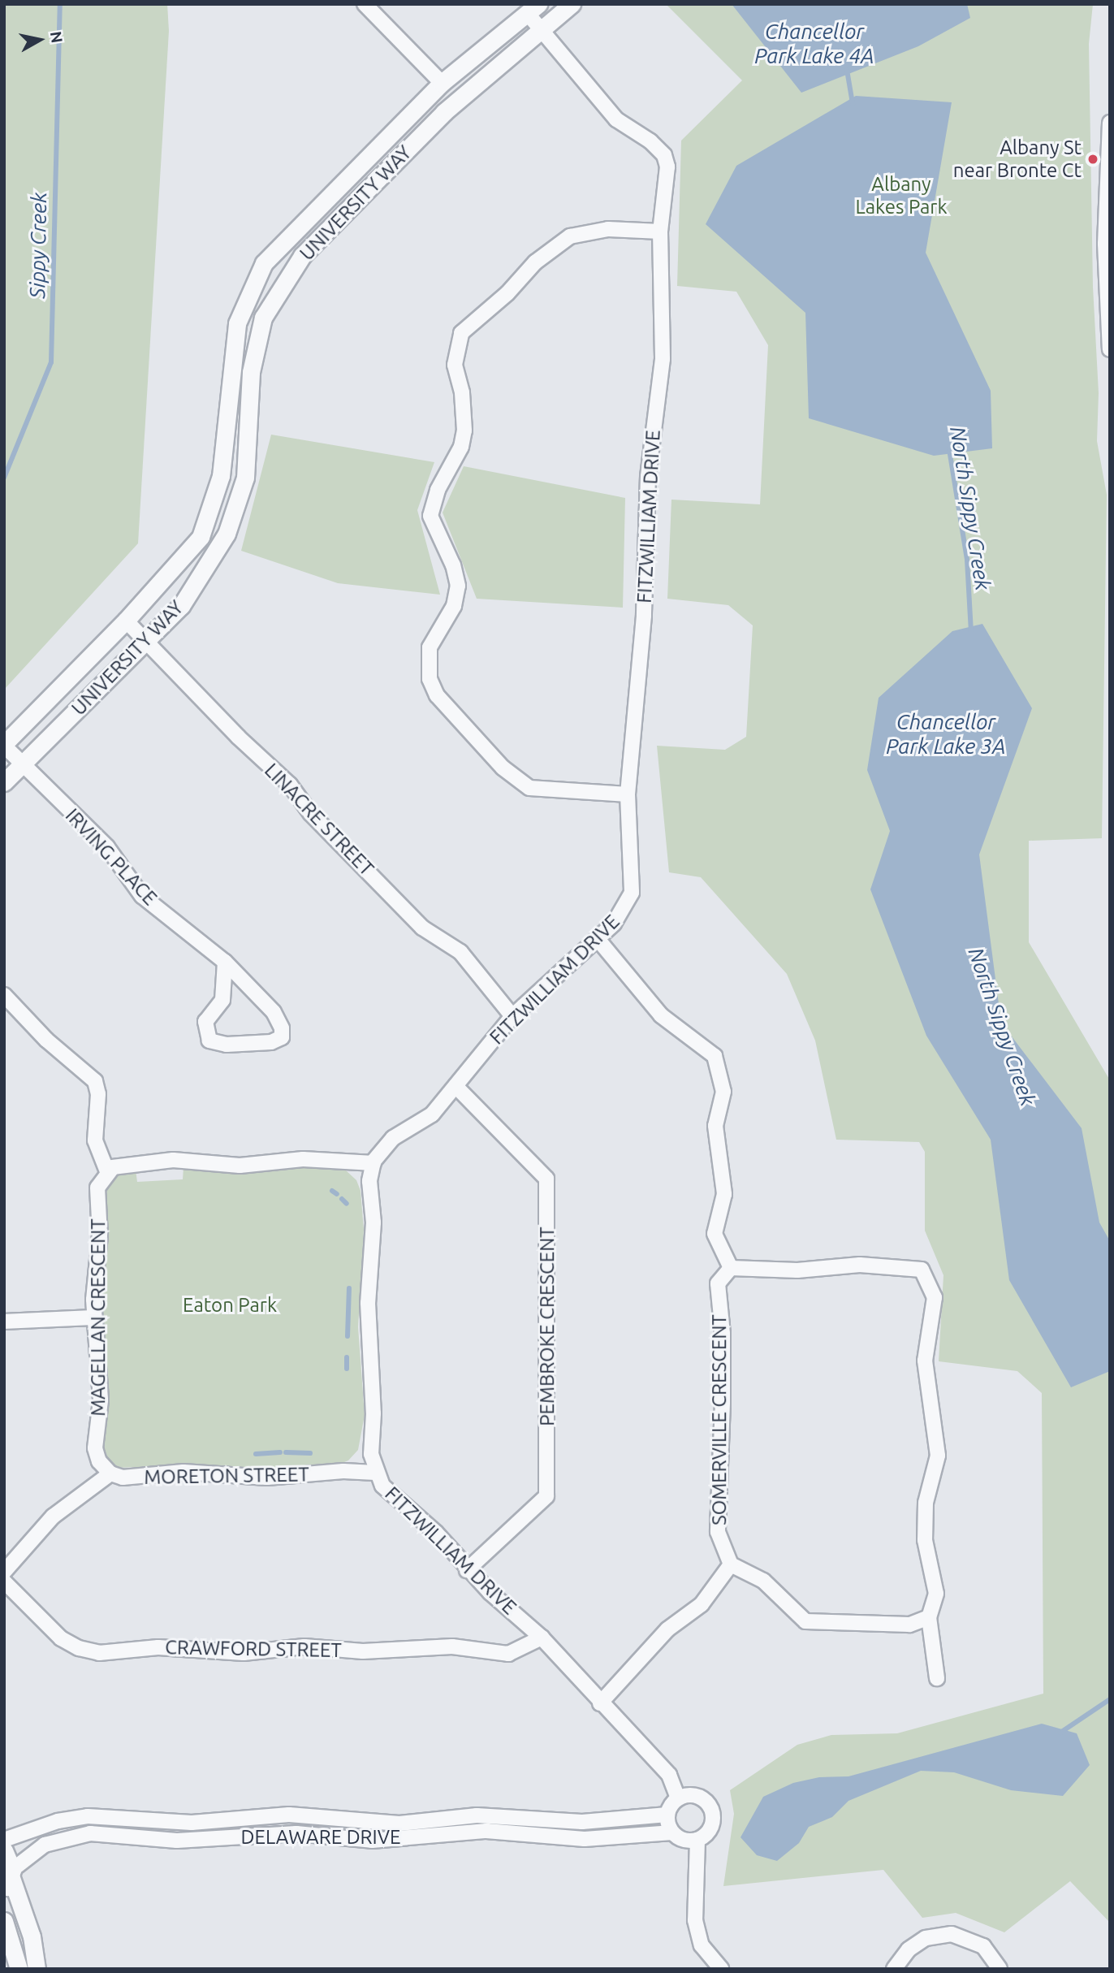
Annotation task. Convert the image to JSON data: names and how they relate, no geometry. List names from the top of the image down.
{
  "streets": {
    "street": [
      "UNIVERSITY WAY",
      "FITZWILLIAM DRIVE",
      "LINACRE STREET",
      "IRVING PLACE",
      "MAGELLAN CRESCENT",
      "PEMBROKE CRESCENT",
      "SOMERVILLE CRESCENT",
      "MORETON STREET",
      "CRAWFORD STREET",
      "DELAWARE DRIVE"
    ]
  },
  "crossings": [
    ["UNIVERSITY WAY", "FITZWILLIAM DRIVE"],
    ["UNIVERSITY WAY", "LINACRE STREET"],
    ["UNIVERSITY WAY", "IRVING PLACE"],
    ["FITZWILLIAM DRIVE", "LINACRE STREET"],
    ["FITZWILLIAM DRIVE", "PEMBROKE CRESCENT"],
    ["FITZWILLIAM DRIVE", "MORETON STREET"],
    ["FITZWILLIAM DRIVE", "CRAWFORD STREET"],
    ["FITZWILLIAM DRIVE", "DELAWARE DRIVE"],
    ["MAGELLAN CRESCENT", "MORETON STREET"]
  ],
  "water": [
    "Chancellor Park Lake 4A",
    "Sippy Creek",
    "North Sippy Creek",
    "Chancellor Park Lake 3A"
  ],
  "parks": ["Albany Lakes Park", "Eaton Park"],
  "places": ["Albany St near Bronte Ct"],
  "north": "right"
}
